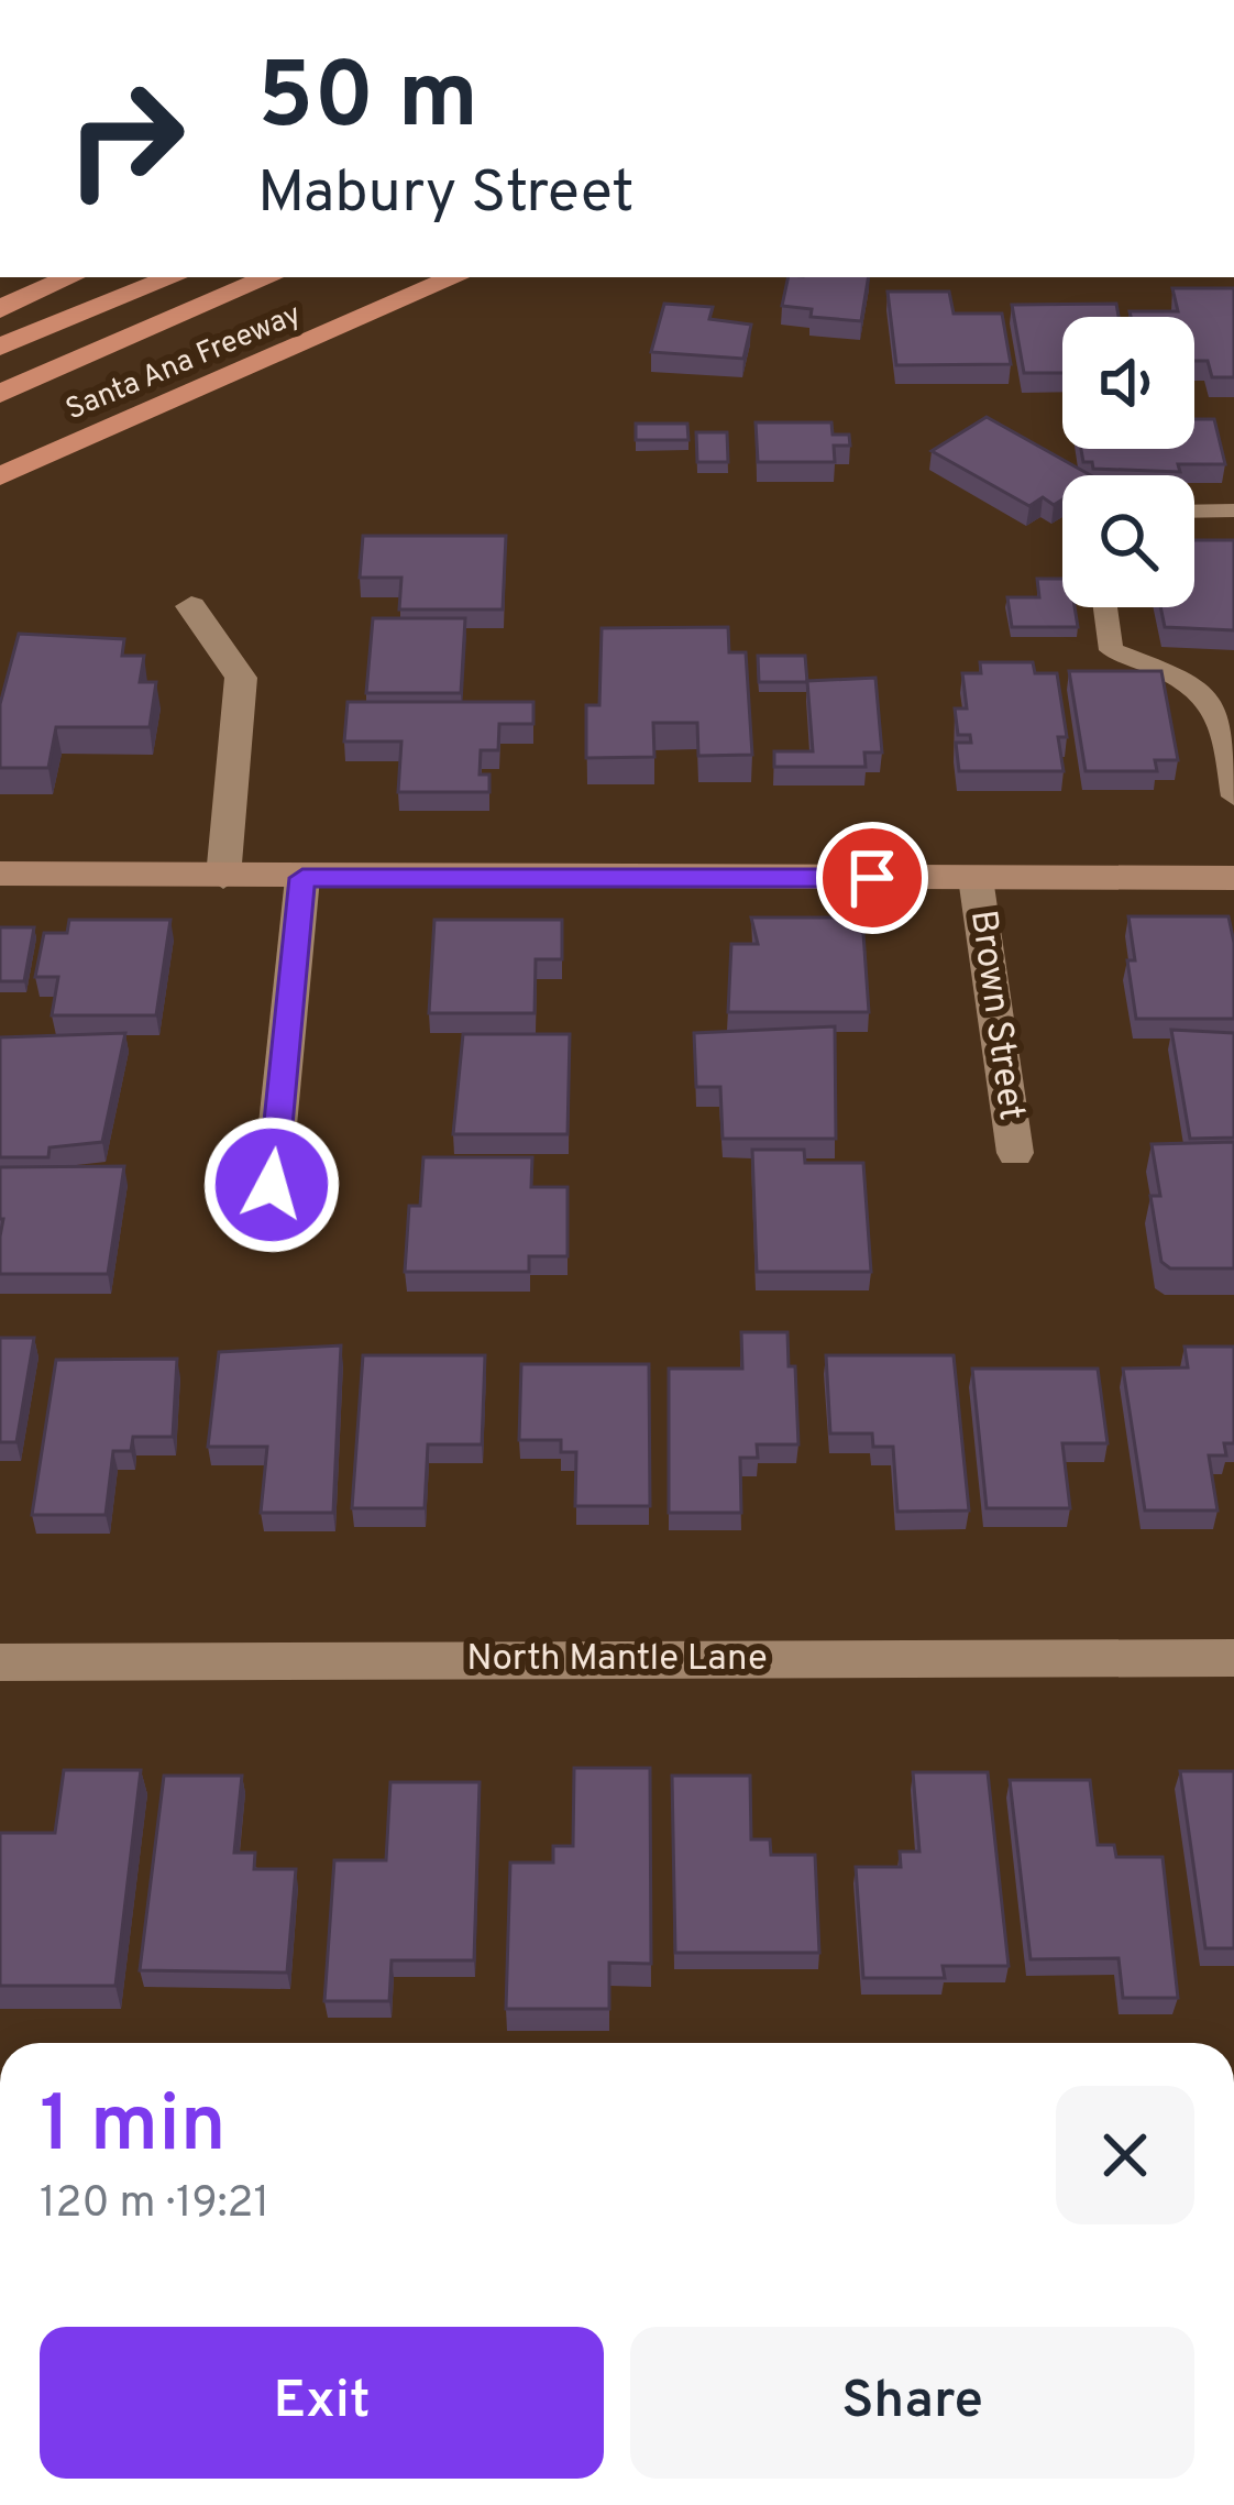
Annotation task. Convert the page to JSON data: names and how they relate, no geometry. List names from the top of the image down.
{
  "streets": {
    "highway": ["Santa Ana Freeway"],
    "street": ["Brown Street", "North Mantle Lane"]
  },
  "page": {
    "turn": ["50 m", "Mabury Street"],
    "heading": ["1 min", "120 m · 19:21"],
    "buttons": ["Exit", "Share"]
  }
}
